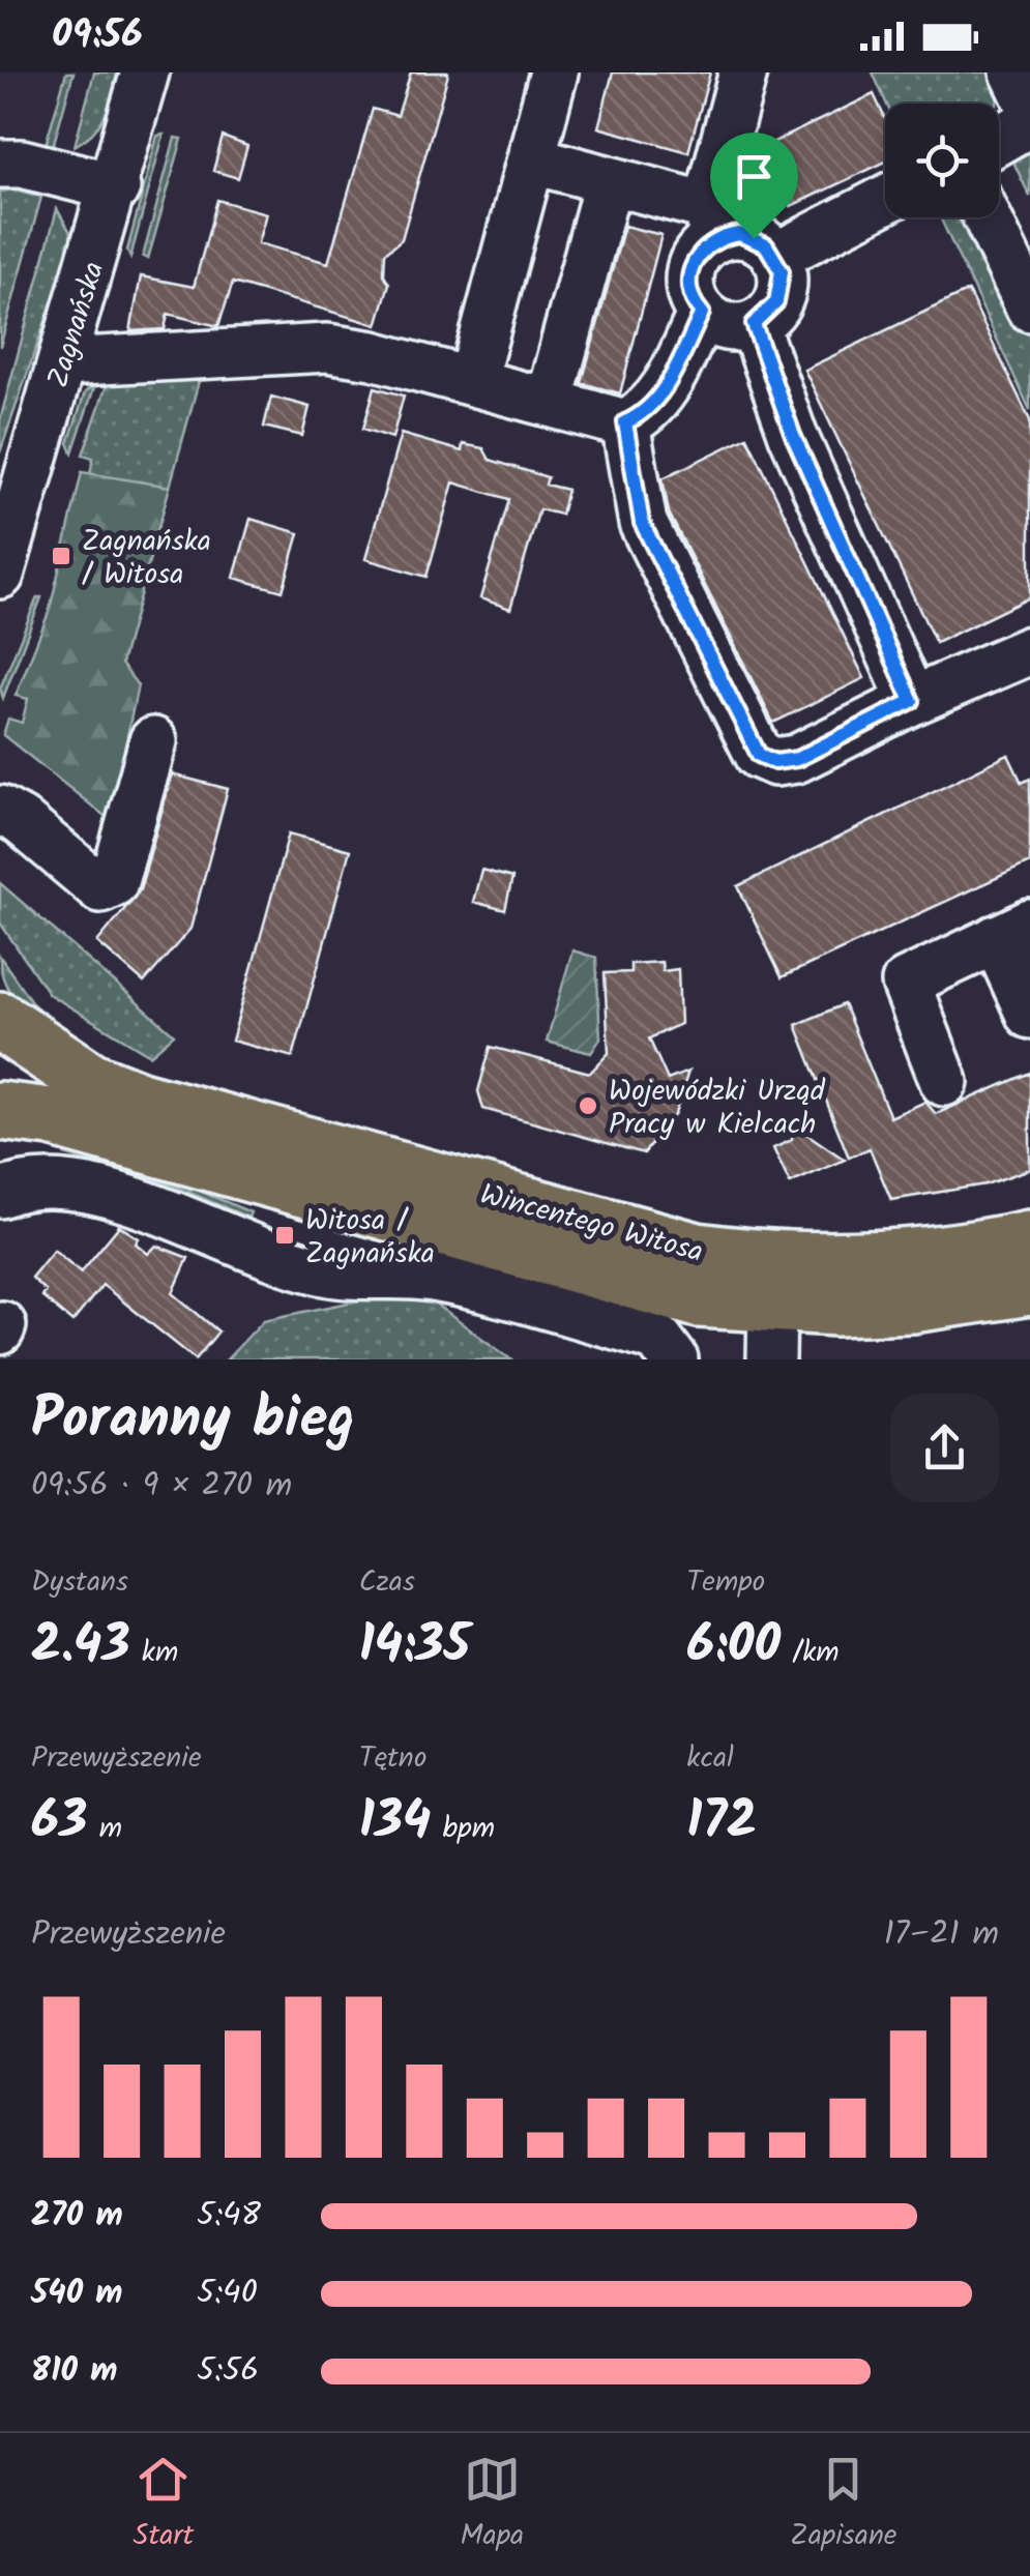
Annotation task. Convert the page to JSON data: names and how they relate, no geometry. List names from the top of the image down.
{
  "streets": {
    "main road": ["Wincentego Witosa"],
    "street": ["Zagnańska"]
  },
  "places": {
    "transit": ["Zagnańska / Witosa", "Witosa / Zagnańska"],
    "other": ["Wojewódzki Urząd Pracy w Kielcach"]
  },
  "page": {
    "status": "09:56",
    "heading": ["Poranny bieg", "09:56 · 9 × 270 m"],
    "stats": [
      ["Dystans", "2.43 km"],
      ["Czas", "14:35"],
      ["Tempo", "6:00 /km"],
      ["Przewyższenie", "63 m"],
      ["Tętno", "134 bpm"],
      ["kcal", "172"]
    ],
    "chart": ["Przewyższenie", "17–21 m"],
    "list": [
      {
        "name": "270 m",
        "note": "5:48"
      },
      {
        "name": "540 m",
        "note": "5:40"
      },
      {
        "name": "810 m",
        "note": "5:56"
      }
    ],
    "tabs": ["Start", "Mapa", "Zapisane"]
  }
}
